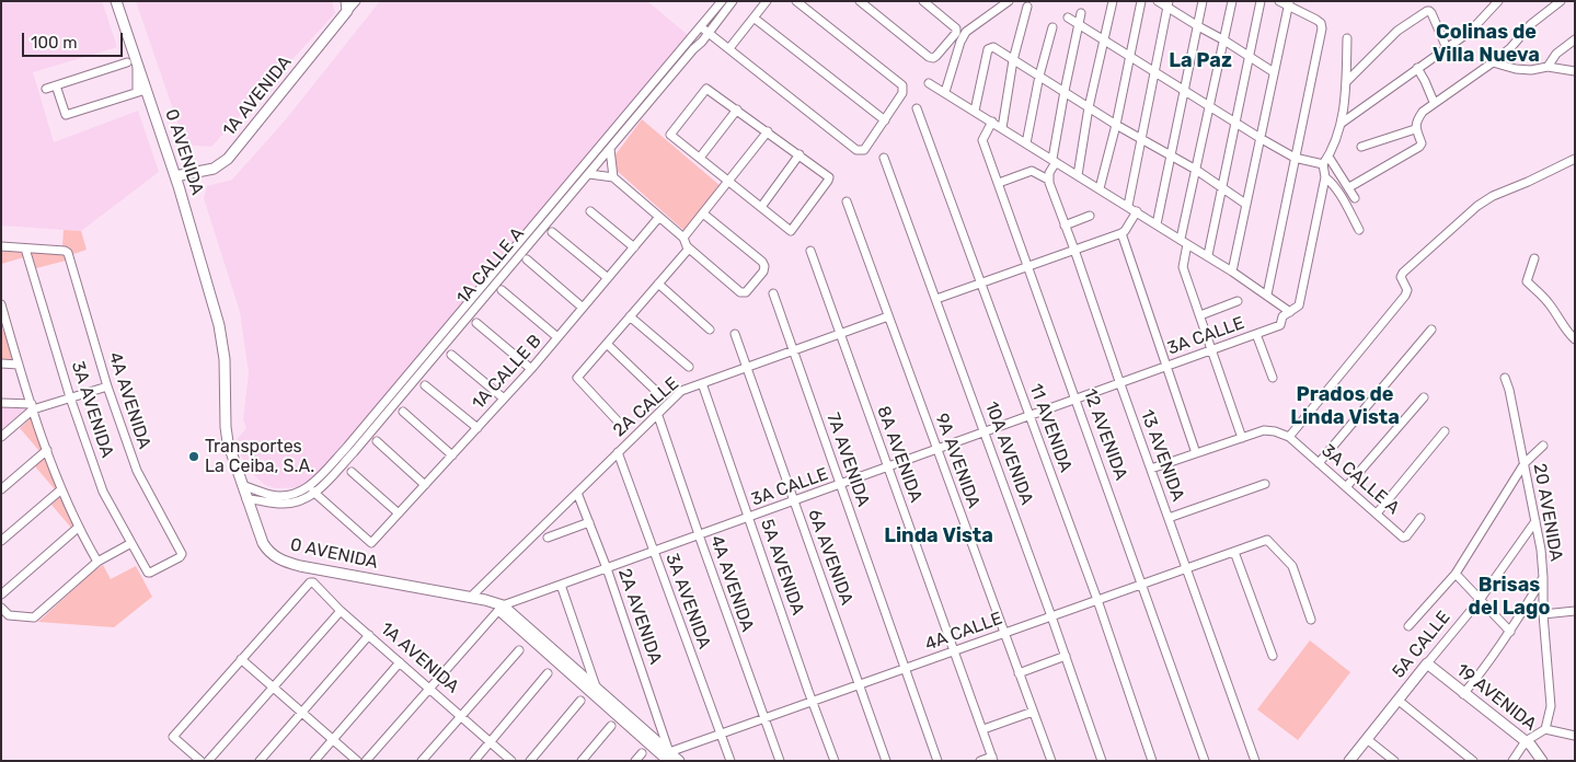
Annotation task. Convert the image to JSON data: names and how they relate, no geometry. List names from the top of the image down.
{
  "streets": {
    "street": [
      "1A AVENIDA",
      "0 AVENIDA",
      "1A CALLE A",
      "3A CALLE",
      "1A CALLE B",
      "4A AVENIDA",
      "2A CALLE",
      "3A AVENIDA",
      "11 AVENIDA",
      "12 AVENIDA",
      "10A AVENIDA",
      "8A AVENIDA",
      "13 AVENIDA",
      "7A AVENIDA",
      "9A AVENIDA",
      "3A CALLE A",
      "20 AVENIDA",
      "6A AVENIDA",
      "5A AVENIDA",
      "2A AVENIDA",
      "4A CALLE",
      "5A CALLE",
      "19 AVENIDA"
    ]
  },
  "crossings": [
    ["1A AVENIDA", "0 AVENIDA"],
    ["1A AVENIDA", "3A CALLE"],
    ["0 AVENIDA", "1A CALLE A"],
    ["0 AVENIDA", "3A CALLE"],
    ["0 AVENIDA", "2A CALLE"],
    ["0 AVENIDA", "2A AVENIDA"],
    ["0 AVENIDA", "4A CALLE"],
    ["1A CALLE A", "1A CALLE B"],
    ["3A CALLE", "4A AVENIDA"],
    ["3A CALLE", "3A AVENIDA"],
    ["3A CALLE", "11 AVENIDA"],
    ["3A CALLE", "12 AVENIDA"],
    ["3A CALLE", "10A AVENIDA"],
    ["3A CALLE", "8A AVENIDA"],
    ["3A CALLE", "13 AVENIDA"],
    ["3A CALLE", "7A AVENIDA"],
    ["3A CALLE", "9A AVENIDA"],
    ["3A CALLE", "6A AVENIDA"],
    ["3A CALLE", "5A AVENIDA"],
    ["3A CALLE", "2A AVENIDA"],
    ["4A AVENIDA", "2A CALLE"],
    ["4A AVENIDA", "3A AVENIDA"],
    ["4A AVENIDA", "4A CALLE"],
    ["2A CALLE", "3A AVENIDA"],
    ["2A CALLE", "8A AVENIDA"],
    ["2A CALLE", "7A AVENIDA"],
    ["2A CALLE", "9A AVENIDA"],
    ["2A CALLE", "6A AVENIDA"],
    ["2A CALLE", "5A AVENIDA"],
    ["2A CALLE", "2A AVENIDA"],
    ["3A AVENIDA", "4A CALLE"],
    ["11 AVENIDA", "4A CALLE"],
    ["12 AVENIDA", "4A CALLE"],
    ["10A AVENIDA", "4A CALLE"],
    ["8A AVENIDA", "4A CALLE"],
    ["13 AVENIDA", "3A CALLE A"],
    ["13 AVENIDA", "4A CALLE"],
    ["7A AVENIDA", "4A CALLE"],
    ["9A AVENIDA", "4A CALLE"],
    ["20 AVENIDA", "5A CALLE"],
    ["6A AVENIDA", "4A CALLE"],
    ["5A AVENIDA", "4A CALLE"],
    ["2A AVENIDA", "4A CALLE"],
    ["5A CALLE", "19 AVENIDA"]
  ],
  "districts": [
    "Colinas de Villa Nueva",
    "La Paz",
    "Prados de Linda Vista",
    "Linda Vista",
    "Brisas del Lago"
  ],
  "places": ["Transportes La Ceiba, S.A."],
  "scale_bar": "100 m"
}
